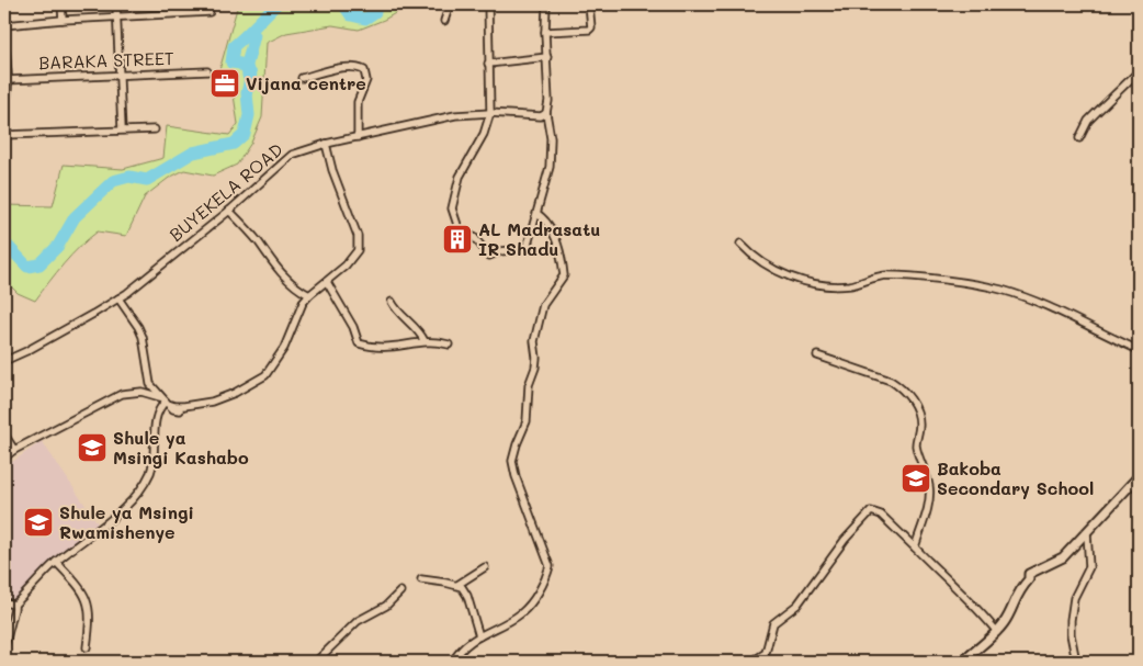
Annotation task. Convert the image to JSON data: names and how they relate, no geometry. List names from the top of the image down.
{
  "streets": {
    "street": ["BARAKA STREET", "BUYEKELA ROAD"]
  },
  "places": {
    "office": ["Vijana centre"],
    "building": ["AL Madrasatu IR Shadu"],
    "school or university": ["Shule ya Msingi Kashabo", "Bakoba Secondary School", "Shule ya Msingi Rwamishenye"]
  }
}
